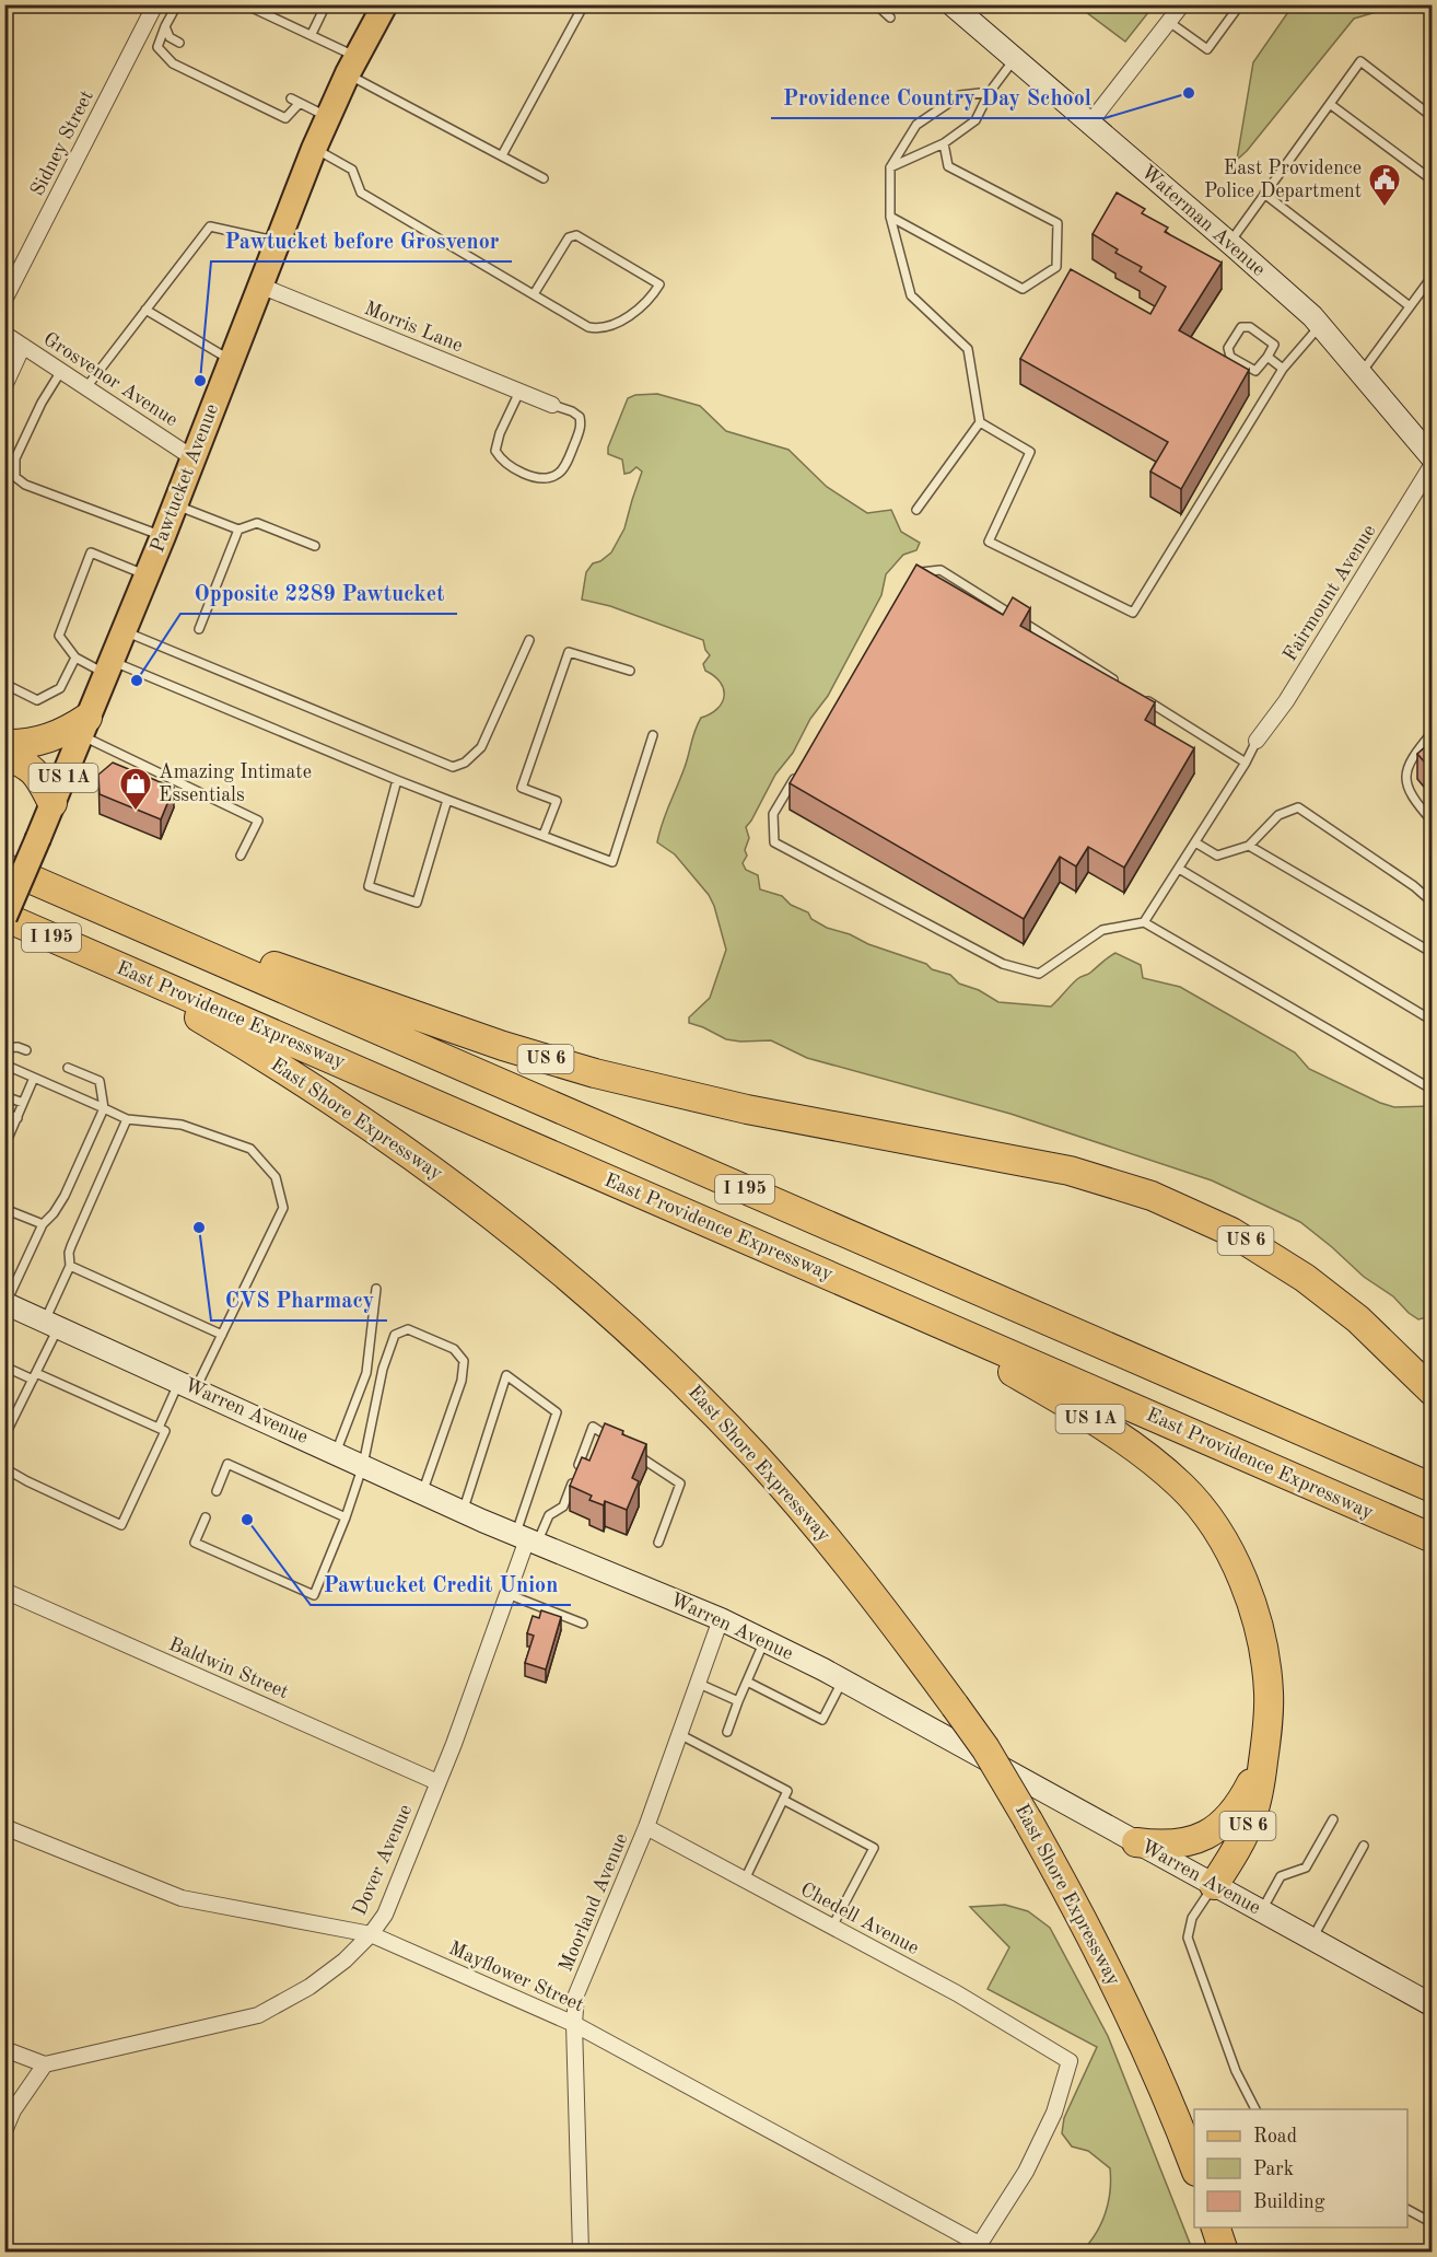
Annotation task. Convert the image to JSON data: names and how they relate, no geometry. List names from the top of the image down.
{
  "streets": {
    "highway": [
      "US 1A",
      "I 195",
      "East Providence Expressway",
      "US 6",
      "East Shore Expressway"
    ],
    "main road": ["Waterman Avenue", "Pawtucket Avenue", "Warren Avenue"],
    "street": [
      "Sidney Street",
      "Morris Lane",
      "Grosvenor Avenue",
      "Fairmount Avenue",
      "Baldwin Street",
      "Dover Avenue",
      "Moorland Avenue",
      "Chedell Avenue",
      "Mayflower Street"
    ]
  },
  "crossings": [
    ["Morris Lane", "Pawtucket Avenue"],
    ["Grosvenor Avenue", "Pawtucket Avenue"],
    ["Pawtucket Avenue", "US 1A"],
    ["Pawtucket Avenue", "East Providence Expressway"],
    ["US 1A", "East Providence Expressway"],
    ["US 1A", "US 6"],
    ["US 1A", "Warren Avenue"],
    ["I 195", "US 6"],
    ["East Providence Expressway", "East Shore Expressway"],
    ["US 6", "Warren Avenue"],
    ["Warren Avenue", "Dover Avenue"],
    ["Warren Avenue", "Moorland Avenue"],
    ["Baldwin Street", "Dover Avenue"],
    ["Dover Avenue", "Mayflower Street"],
    ["Moorland Avenue", "Chedell Avenue"],
    ["Moorland Avenue", "Mayflower Street"],
    ["Chedell Avenue", "Mayflower Street"]
  ],
  "places": {
    "other": [
      "Providence Country Day School",
      "Pawtucket before Grosvenor",
      "Opposite 2289 Pawtucket",
      "CVS Pharmacy",
      "Pawtucket Credit Union"
    ],
    "public building": ["East Providence Police Department"],
    "shop": ["Amazing Intimate Essentials"]
  },
  "legend": ["Road", "Park", "Building"]
}
